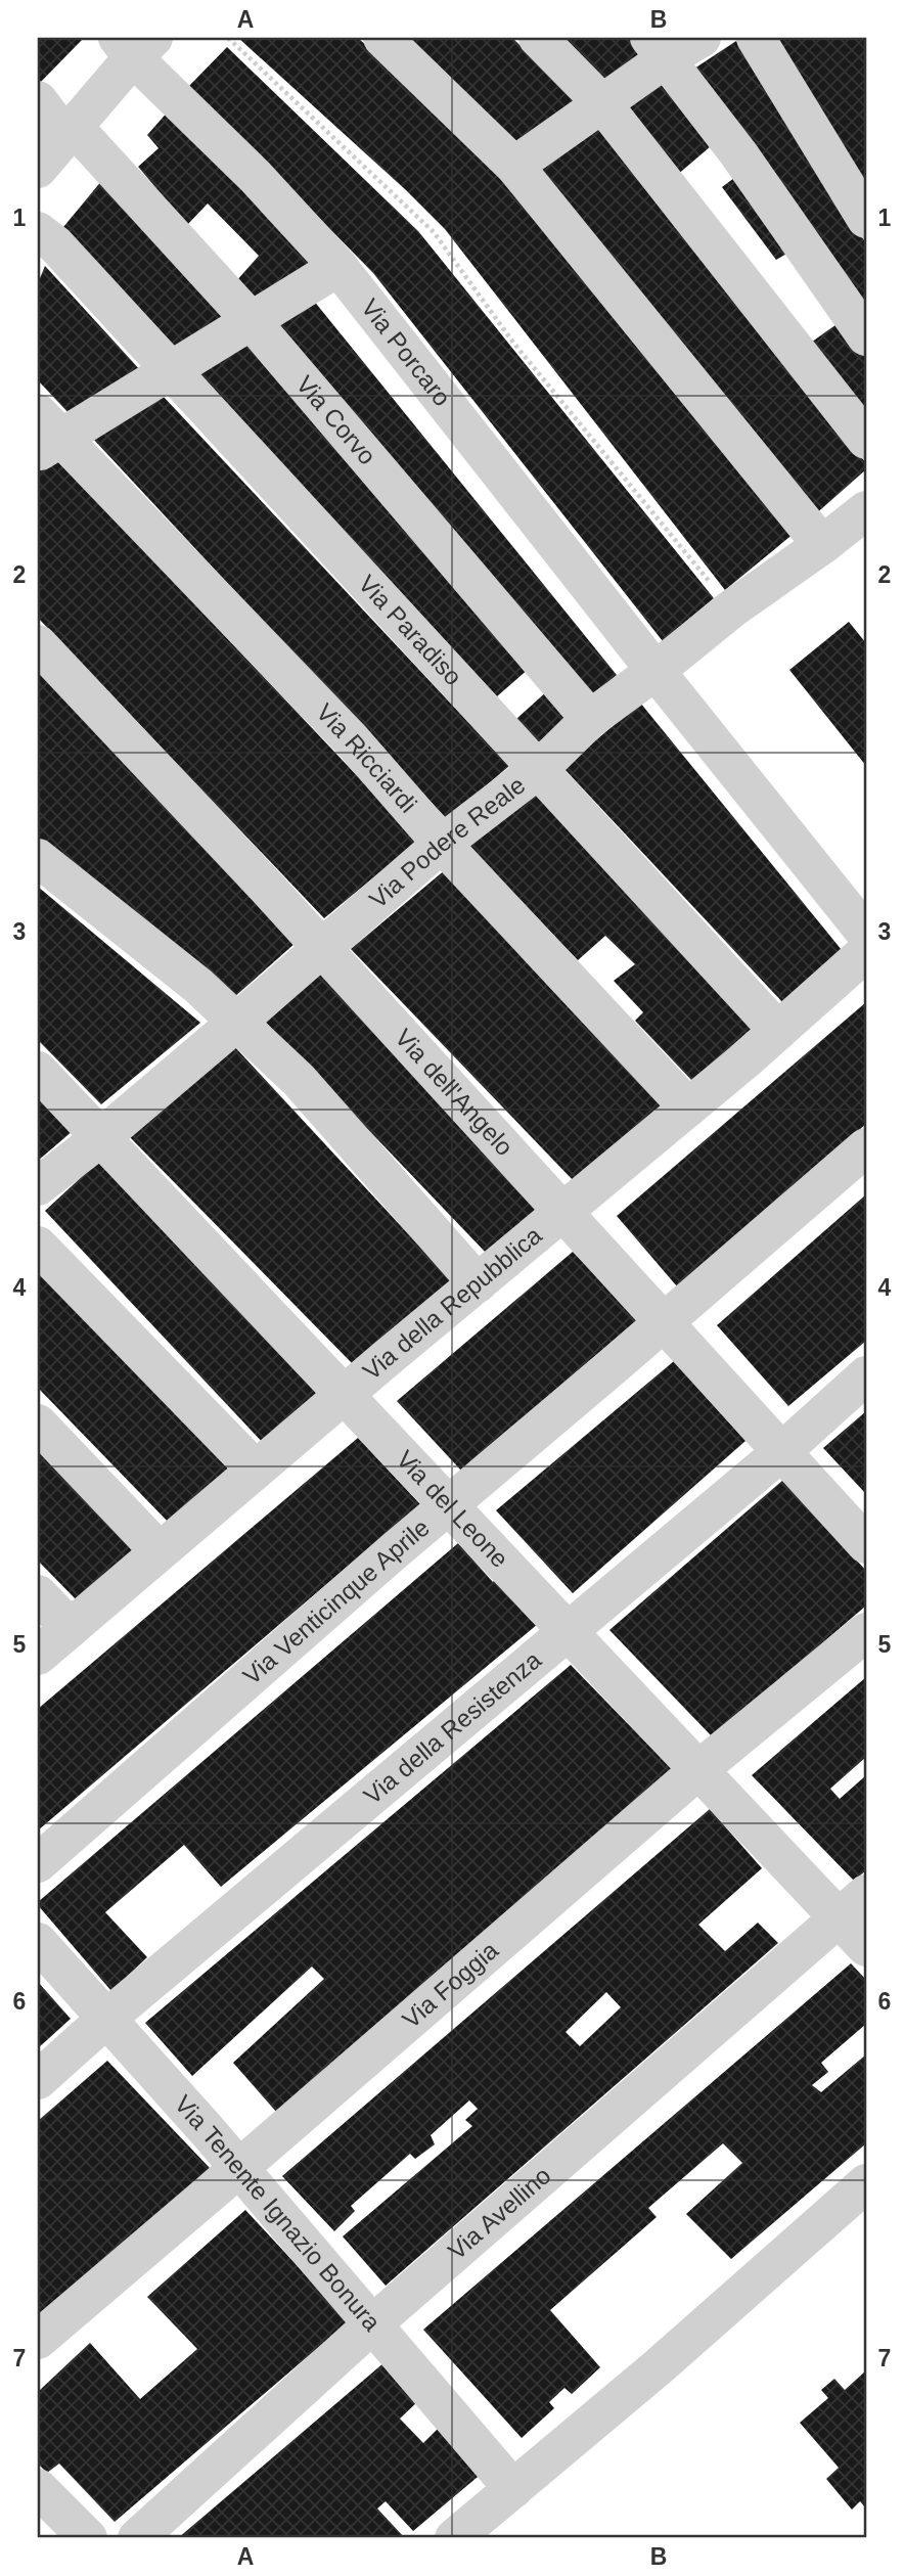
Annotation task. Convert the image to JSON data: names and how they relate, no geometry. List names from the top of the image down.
{
  "streets": {
    "street": [
      "Via Porcaro",
      "Via Corvo",
      "Via Paradiso",
      "Via Ricciardi",
      "Via Podere Reale",
      "Via dell'Angelo",
      "Via della Repubblica",
      "Via del Leone",
      "Via Venticinque Aprile",
      "Via della Resistenza",
      "Via Foggia",
      "Via Tenente Ignazio Bonura",
      "Via Avellino"
    ]
  },
  "crossings": [
    ["Via Porcaro", "Via Podere Reale"],
    ["Via Corvo", "Via Podere Reale"],
    ["Via Paradiso", "Via Podere Reale"],
    ["Via Paradiso", "Via della Repubblica"],
    ["Via Ricciardi", "Via Podere Reale"],
    ["Via Ricciardi", "Via della Repubblica"],
    ["Via Podere Reale", "Via dell'Angelo"],
    ["Via Podere Reale", "Via del Leone"],
    ["Via dell'Angelo", "Via della Repubblica"],
    ["Via dell'Angelo", "Via Venticinque Aprile"],
    ["Via dell'Angelo", "Via della Resistenza"],
    ["Via della Repubblica", "Via del Leone"],
    ["Via del Leone", "Via Venticinque Aprile"],
    ["Via del Leone", "Via della Resistenza"],
    ["Via del Leone", "Via Foggia"],
    ["Via del Leone", "Via Avellino"],
    ["Via della Resistenza", "Via Tenente Ignazio Bonura"],
    ["Via Foggia", "Via Tenente Ignazio Bonura"],
    ["Via Tenente Ignazio Bonura", "Via Avellino"]
  ],
  "grid": {
    "columns": ["A", "B"],
    "rows": [
      "1",
      "2",
      "3",
      "4",
      "5",
      "6",
      "7"
    ]
  }
}
